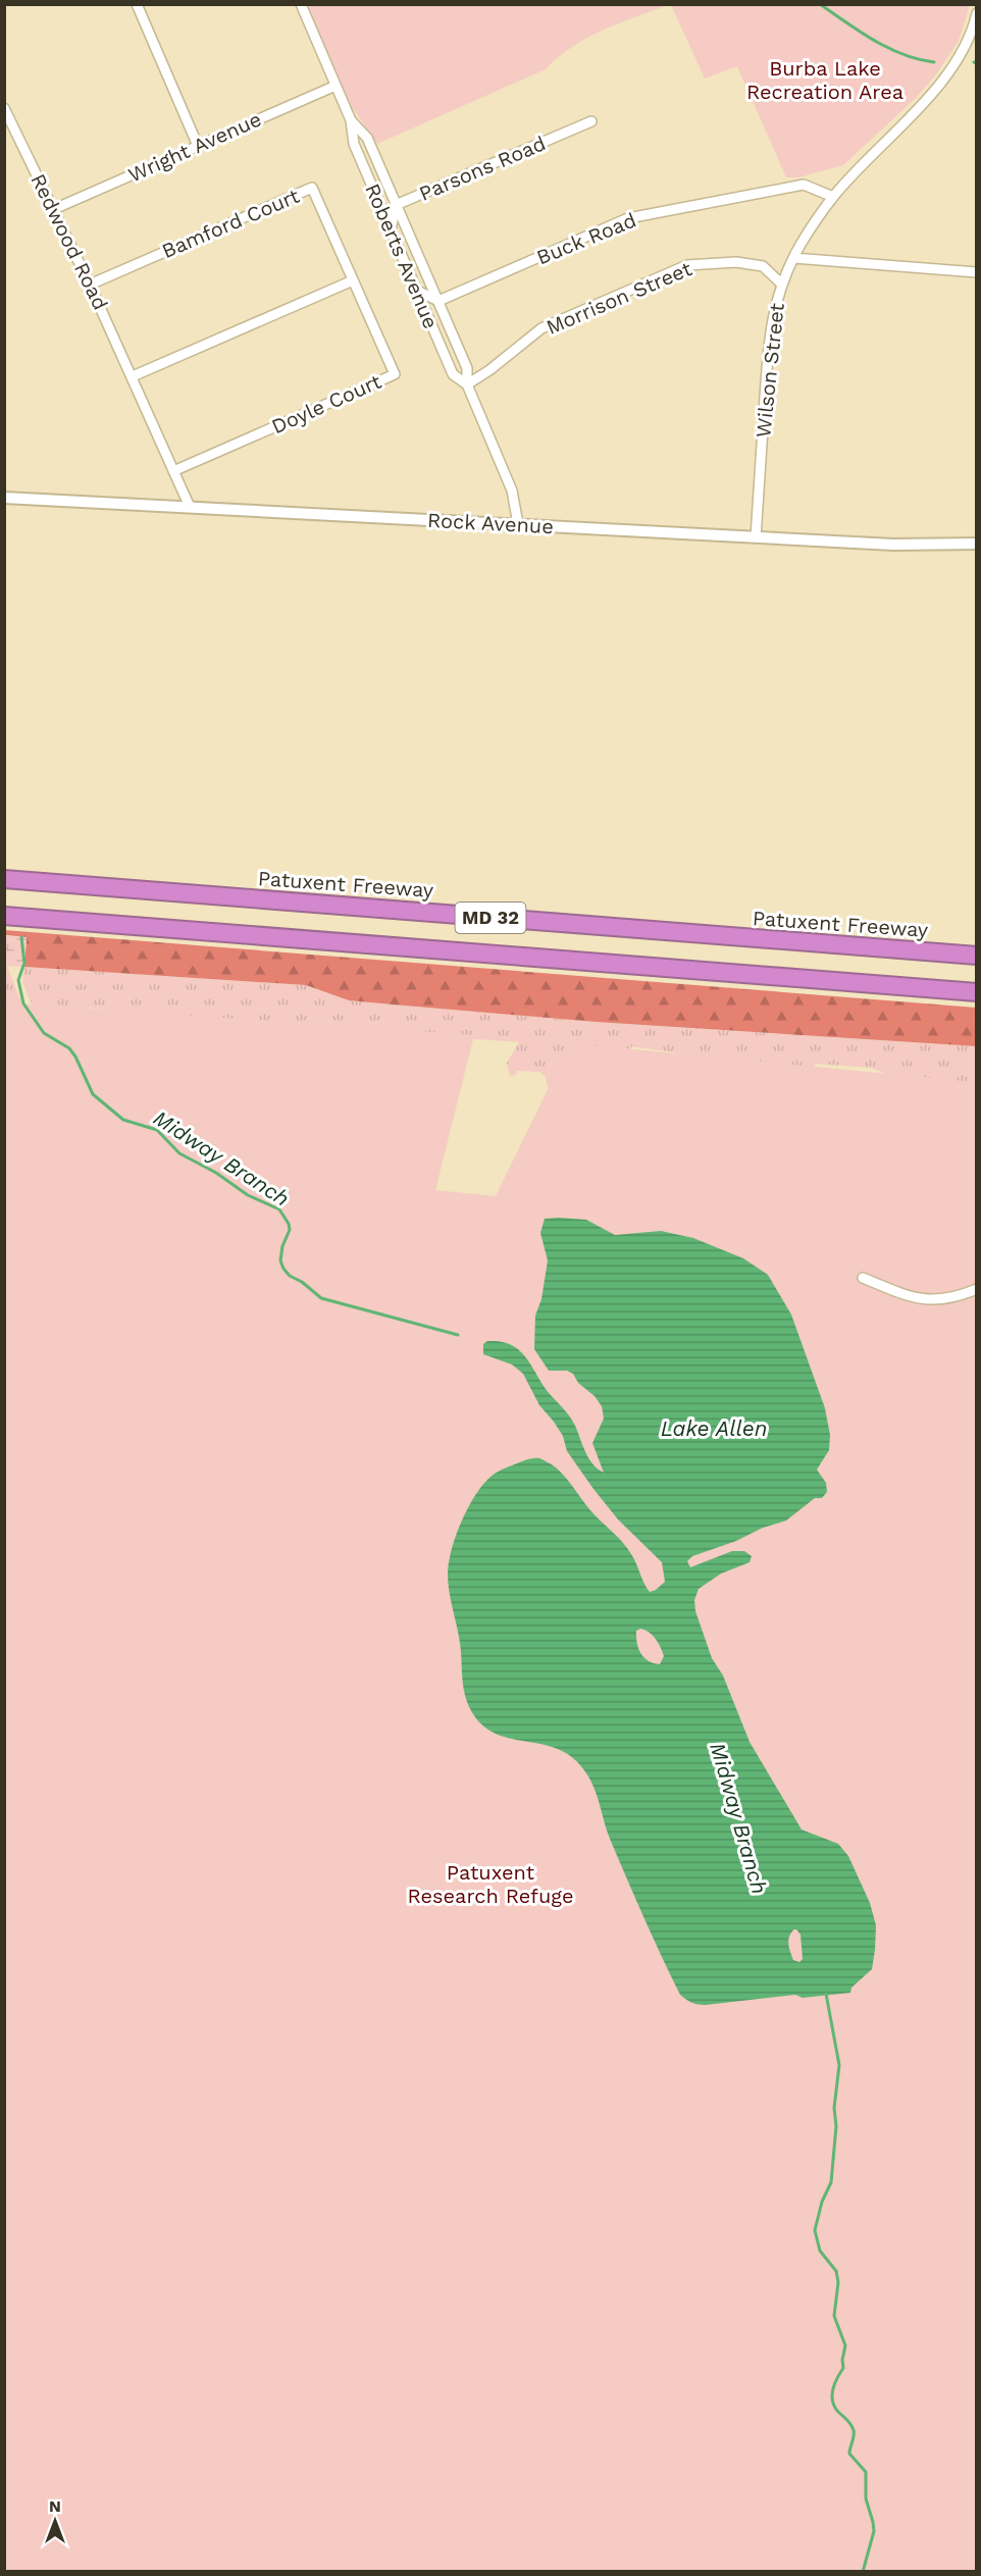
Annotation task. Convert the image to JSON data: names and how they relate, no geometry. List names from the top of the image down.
{
  "streets": {
    "highway": ["Patuxent Freeway", "MD 32"],
    "street": [
      "Wright Avenue",
      "Parsons Road",
      "Bamford Court",
      "Buck Road",
      "Redwood Road",
      "Roberts Avenue",
      "Morrison Street",
      "Wilson Street",
      "Doyle Court",
      "Rock Avenue"
    ]
  },
  "crossings": [
    ["Wright Avenue", "Redwood Road"],
    ["Wright Avenue", "Roberts Avenue"],
    ["Parsons Road", "Roberts Avenue"],
    ["Bamford Court", "Redwood Road"],
    ["Bamford Court", "Doyle Court"],
    ["Buck Road", "Roberts Avenue"],
    ["Buck Road", "Wilson Street"],
    ["Roberts Avenue", "Morrison Street"],
    ["Roberts Avenue", "Rock Avenue"],
    ["Morrison Street", "Wilson Street"],
    ["Wilson Street", "Rock Avenue"]
  ],
  "water": ["Midway Branch", "Lake Allen"],
  "parks": ["Burba Lake Recreation Area", "Patuxent Research Refuge"],
  "north": "top"
}
